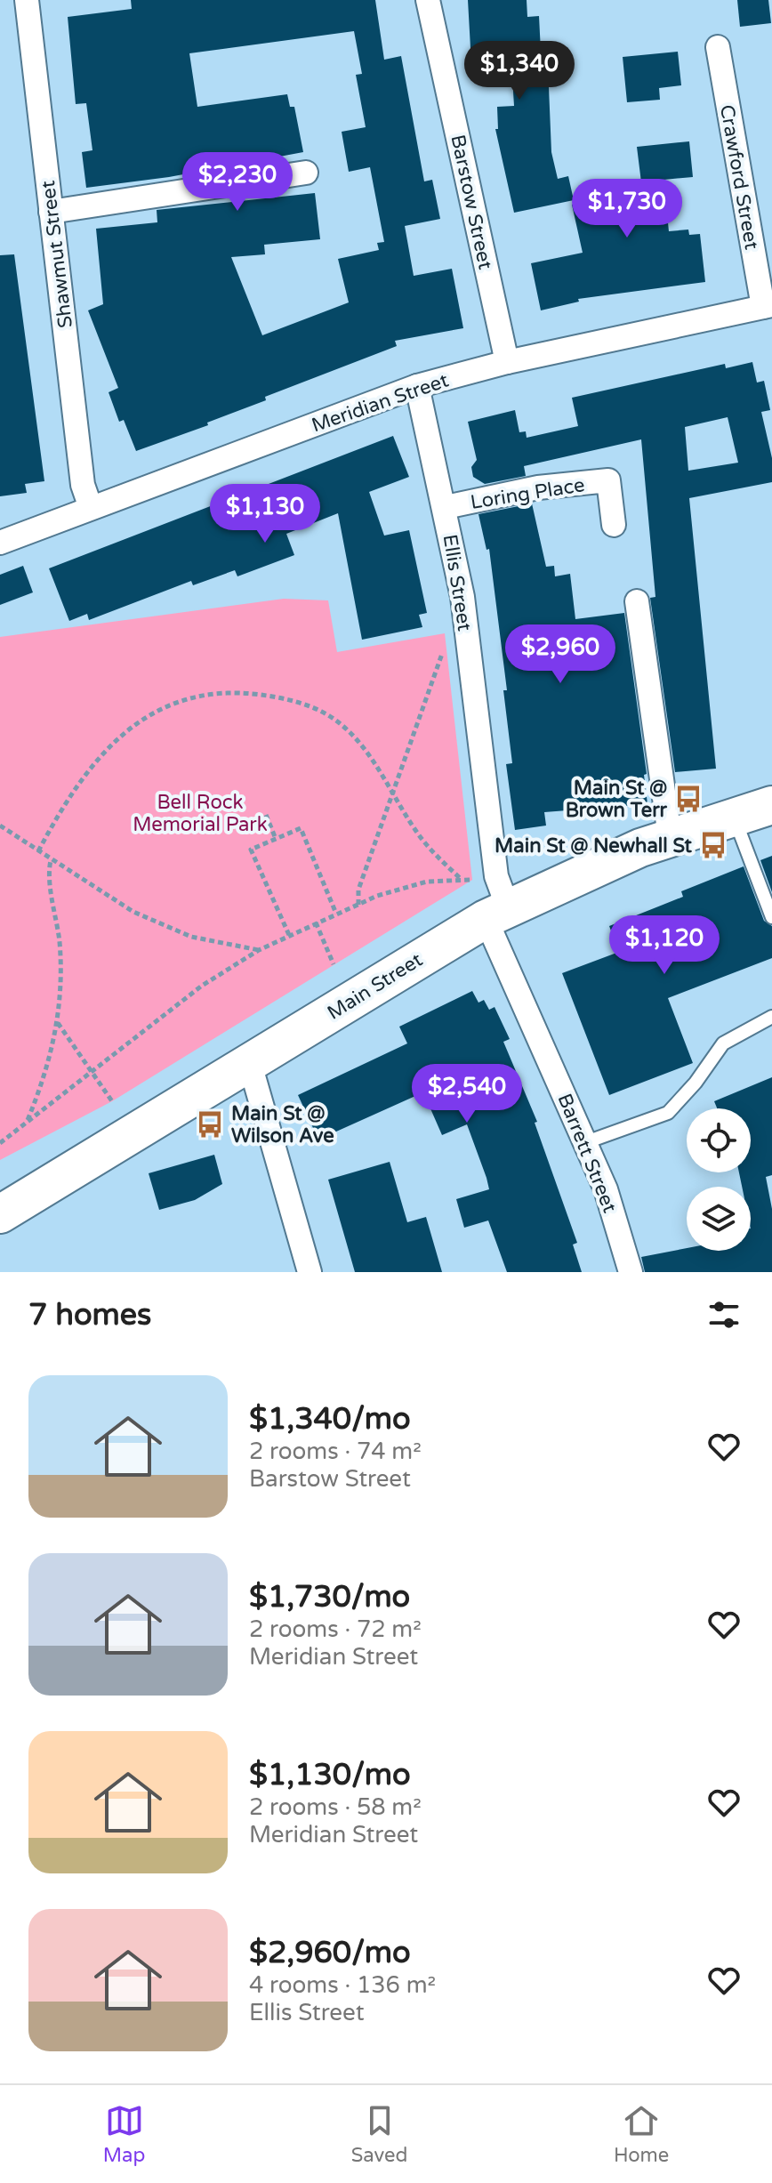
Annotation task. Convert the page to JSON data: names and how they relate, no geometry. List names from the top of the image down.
{
  "streets": {
    "main road": ["Main Street"],
    "street": [
      "Crawford Street",
      "Barstow Street",
      "Shawmut Street",
      "Meridian Street",
      "Loring Place",
      "Ellis Street",
      "Barrett Street"
    ]
  },
  "crossings": [
    ["Crawford Street", "Meridian Street"],
    ["Barstow Street", "Meridian Street"],
    ["Shawmut Street", "Meridian Street"],
    ["Meridian Street", "Ellis Street"],
    ["Loring Place", "Ellis Street"],
    ["Ellis Street", "Main Street"],
    ["Ellis Street", "Barrett Street"],
    ["Main Street", "Barrett Street"]
  ],
  "parks": ["Bell Rock Memorial Park"],
  "places": {
    "bus stop": ["Main St @ Brown Terr", "Main St @ Newhall St", "Main St @ Wilson Ave"]
  },
  "page": {
    "price": [
      "$1,340",
      "$2,230",
      "$1,730",
      "$1,130",
      "$2,960",
      "$1,120",
      "$2,540"
    ],
    "heading": "7 homes",
    "list": [
      {
        "name": "$1,340/mo",
        "note": "2 rooms · 74 m² · Barstow Street"
      },
      {
        "name": "$1,730/mo",
        "note": "2 rooms · 72 m² · Meridian Street"
      },
      {
        "name": "$1,130/mo",
        "note": "2 rooms · 58 m² · Meridian Street"
      },
      {
        "name": "$2,960/mo",
        "note": "4 rooms · 136 m² · Ellis Street"
      }
    ],
    "tabs": ["Map", "Saved", "Home"]
  }
}
